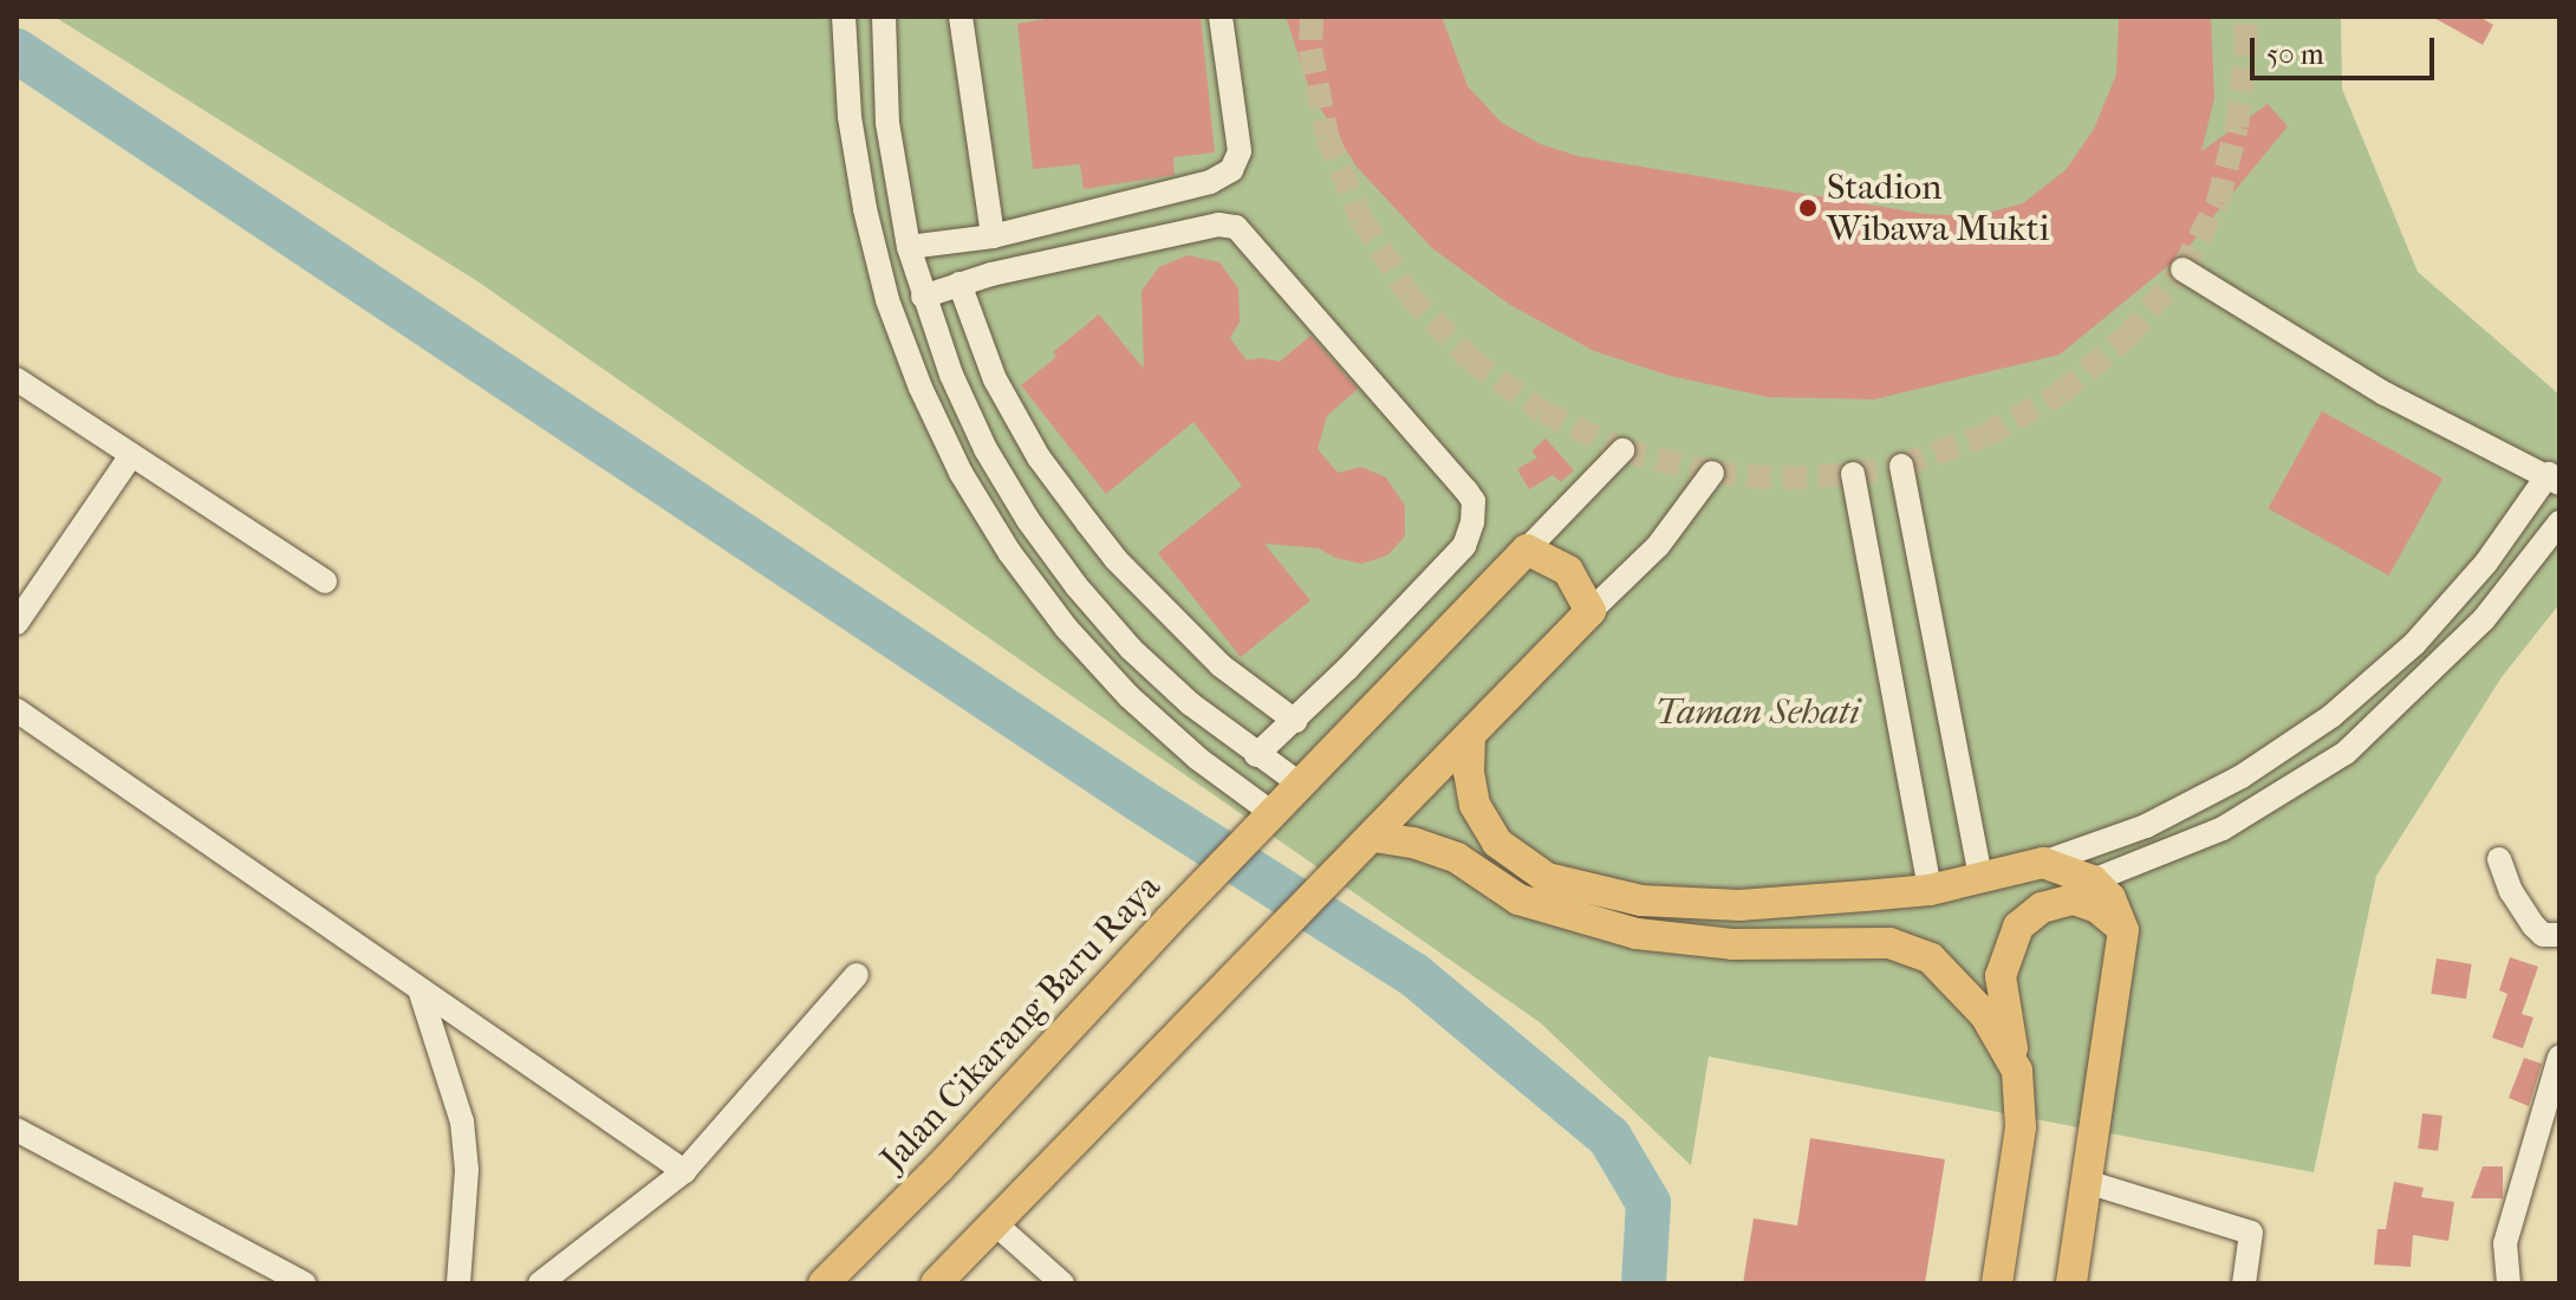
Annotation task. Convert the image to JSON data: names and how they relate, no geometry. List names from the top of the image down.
{
  "streets": {
    "main road": ["Jalan Cikarang Baru Raya"]
  },
  "parks": ["Taman Sehati"],
  "places": ["Stadion Wibawa Mukti"],
  "scale_bar": "50 m"
}
